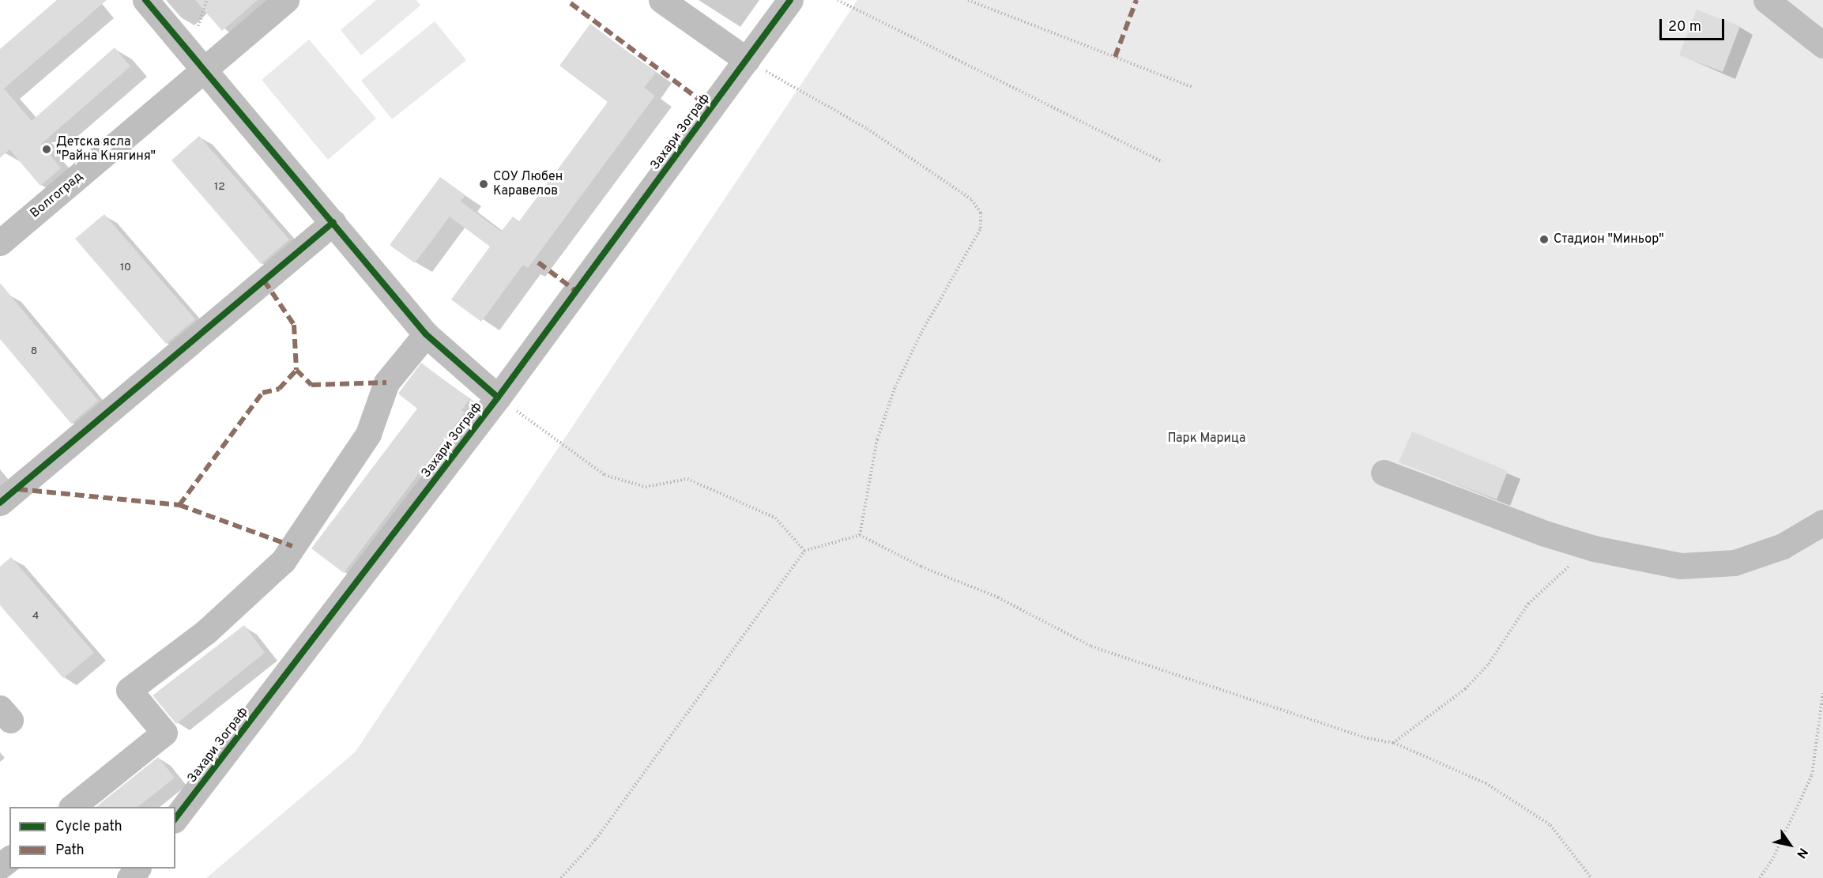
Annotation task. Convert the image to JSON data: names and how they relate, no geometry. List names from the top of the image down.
{
  "streets": {
    "street": ["Захари Зограф", "Волгоград"]
  },
  "parks": ["Парк Марица"],
  "places": ["Детска ясла \"Райна Княгиня\"", "СОУ Любен Каравелов", "Стадион \"Миньор\""],
  "house_numbers": [
    "12",
    "10",
    "8",
    "4"
  ],
  "legend": ["Cycle path", "Path"],
  "scale_bar": "20 m",
  "north": "bottom right"
}
